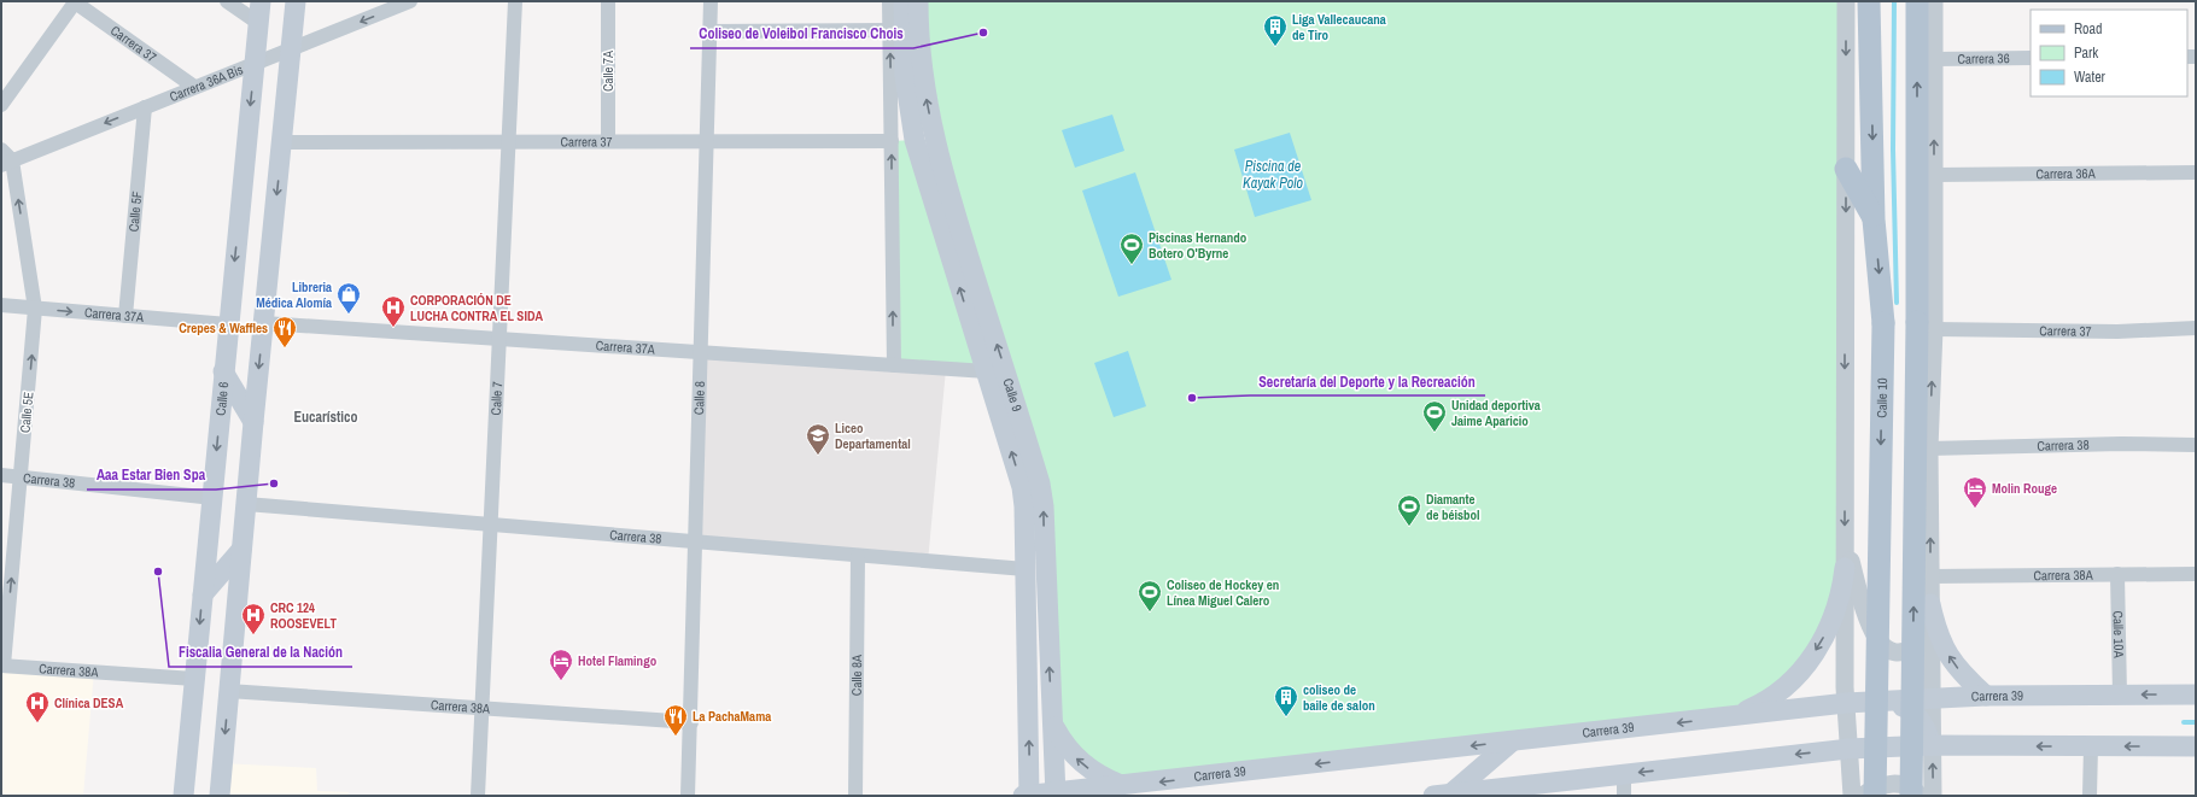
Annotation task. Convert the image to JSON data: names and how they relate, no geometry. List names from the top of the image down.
{
  "streets": {
    "main road": [
      "Calle 9",
      "Calle 6",
      "Calle 10",
      "Carrera 39"
    ],
    "street": [
      "Carrera 37",
      "Carrera 36",
      "Calle 7A",
      "Carrera 36A Bis",
      "Carrera 36A",
      "Calle 5F",
      "Carrera 37A",
      "Calle 7",
      "Calle 8",
      "Calle 5E",
      "Carrera 38",
      "Carrera 38A",
      "Calle 10A",
      "Calle 8A"
    ]
  },
  "crossings": [
    ["Carrera 37", "Calle 7A"],
    ["Carrera 37", "Carrera 36A Bis"],
    ["Carrera 37", "Calle 7"],
    ["Carrera 37", "Calle 8"],
    ["Carrera 36A Bis", "Calle 5F"],
    ["Carrera 36A Bis", "Calle 6"],
    ["Carrera 36A Bis", "Calle 5E"],
    ["Calle 5F", "Carrera 37A"],
    ["Carrera 37A", "Calle 9"],
    ["Carrera 37A", "Calle 6"],
    ["Carrera 37A", "Calle 7"],
    ["Carrera 37A", "Calle 8"],
    ["Carrera 37A", "Calle 5E"],
    ["Calle 9", "Carrera 38"],
    ["Calle 9", "Carrera 39"],
    ["Calle 6", "Carrera 38"],
    ["Calle 6", "Carrera 38A"],
    ["Calle 7", "Carrera 38"],
    ["Calle 7", "Carrera 38A"],
    ["Calle 8", "Carrera 38"],
    ["Calle 8", "Carrera 38A"],
    ["Calle 5E", "Carrera 38"],
    ["Calle 5E", "Carrera 38A"],
    ["Carrera 38", "Calle 8A"],
    ["Carrera 38A", "Calle 10A"],
    ["Calle 10A", "Carrera 39"]
  ],
  "one_way": ["Carrera 36A Bis", "Calle 9", "Calle 5E"],
  "districts": ["Eucarístico"],
  "water": ["Piscina de Kayak Polo"],
  "places": {
    "other": [
      "Coliseo de Voleibol Francisco Chois",
      "Secretaría del Deporte y la Recreación",
      "Aaa Estar Bien Spa",
      "Fiscalia General de la Nación"
    ],
    "building": ["Liga Vallecaucana de Tiro", "coliseo de baile de salon"],
    "sports": [
      "Piscinas Hernando Botero O'Byrne",
      "Unidad deportiva Jaime Aparicio",
      "Diamante de béisbol",
      "Coliseo de Hockey en Línea Miguel Calero"
    ],
    "shop": ["Libreria Médica Alomía"],
    "hospital": ["CORPORACIÓN DE LUCHA CONTRA EL SIDA", "CRC 124 ROOSEVELT", "Clínica DESA"],
    "restaurant": ["Crepes & Waffles", "La PachaMama"],
    "school or university": ["Liceo Departamental"],
    "hotel": ["Molin Rouge", "Hotel Flamingo"]
  },
  "legend": ["Road", "Park", "Water"]
}
